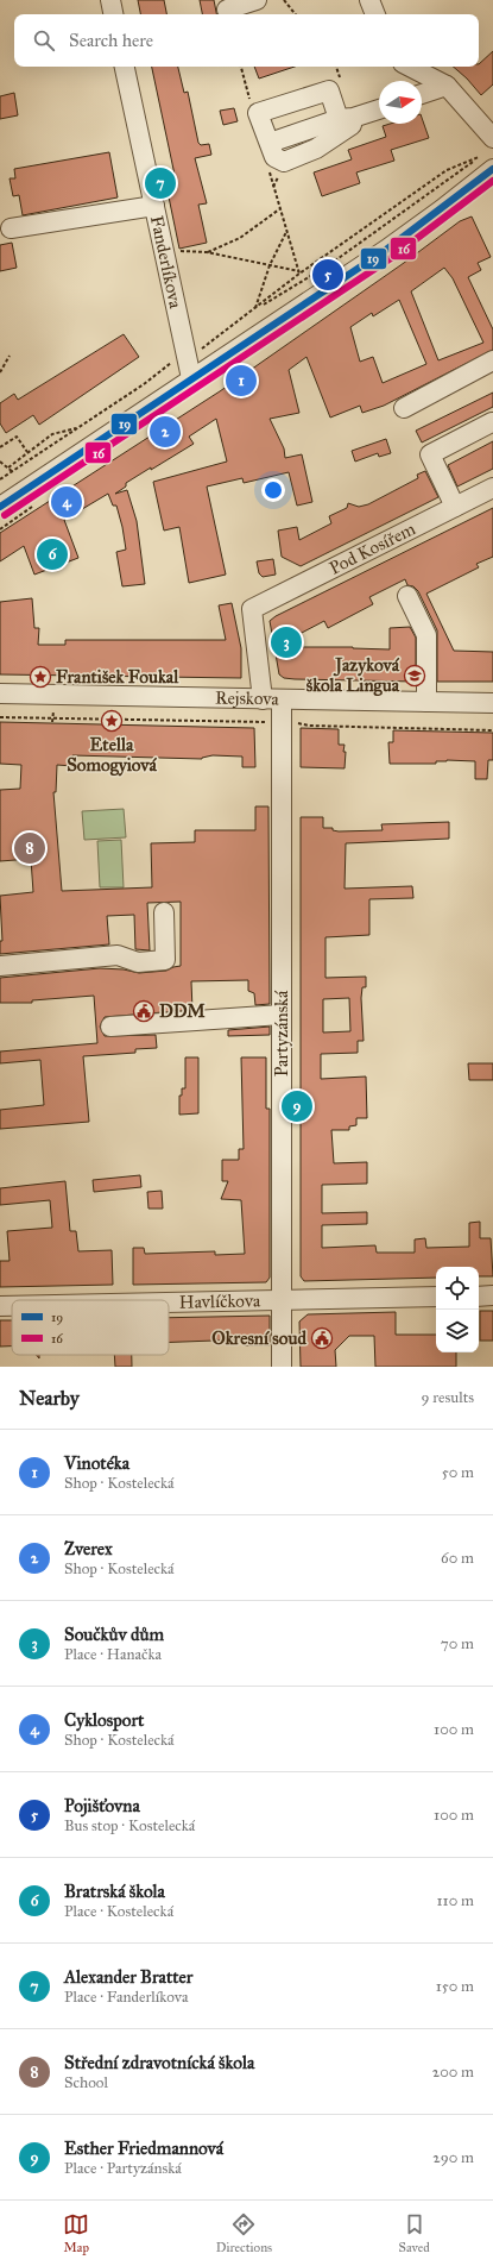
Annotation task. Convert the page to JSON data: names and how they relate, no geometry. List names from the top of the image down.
{
  "streets": {
    "street": [
      "Fanderlíkova",
      "Pod Kosířem",
      "Rejskova",
      "Partyzánská",
      "Havlíčkova"
    ]
  },
  "crossings": [
    ["Pod Kosířem", "Partyzánská"],
    ["Rejskova", "Partyzánská"],
    ["Partyzánská", "Havlíčkova"]
  ],
  "places": {
    "school or university": ["Jazyková škola Lingua"],
    "place": ["František Foukal", "Etella Somogyiová"],
    "public building": ["DDM", "Okresní soud"]
  },
  "lines": ["transit line 19", "transit line 16"],
  "legend": ["19", "16"],
  "north": "right",
  "page": {
    "search": "Search here",
    "pins": [
      "7",
      "5",
      "1",
      "2",
      "4",
      "6",
      "3",
      "8",
      "9"
    ],
    "heading": ["Nearby", "9 results"],
    "list": [
      {
        "mark": "1",
        "name": "Vinotéka",
        "note": "Shop · Kostelecká",
        "value": "50 m"
      },
      {
        "mark": "2",
        "name": "Zverex",
        "note": "Shop · Kostelecká",
        "value": "60 m"
      },
      {
        "mark": "3",
        "name": "Součkův dům",
        "note": "Place · Hanačka",
        "value": "70 m"
      },
      {
        "mark": "4",
        "name": "Cyklosport",
        "note": "Shop · Kostelecká",
        "value": "100 m"
      },
      {
        "mark": "5",
        "name": "Pojišťovna",
        "note": "Bus stop · Kostelecká",
        "value": "100 m"
      },
      {
        "mark": "6",
        "name": "Bratrská škola",
        "note": "Place · Kostelecká",
        "value": "110 m"
      },
      {
        "mark": "7",
        "name": "Alexander Bratter",
        "note": "Place · Fanderlíkova",
        "value": "150 m"
      },
      {
        "mark": "8",
        "name": "Střední zdravotnícká škola",
        "note": "School",
        "value": "200 m"
      },
      {
        "mark": "9",
        "name": "Esther Friedmannová",
        "note": "Place · Partyzánská",
        "value": "290 m"
      }
    ],
    "nav": ["Map", "Directions", "Saved"]
  }
}
